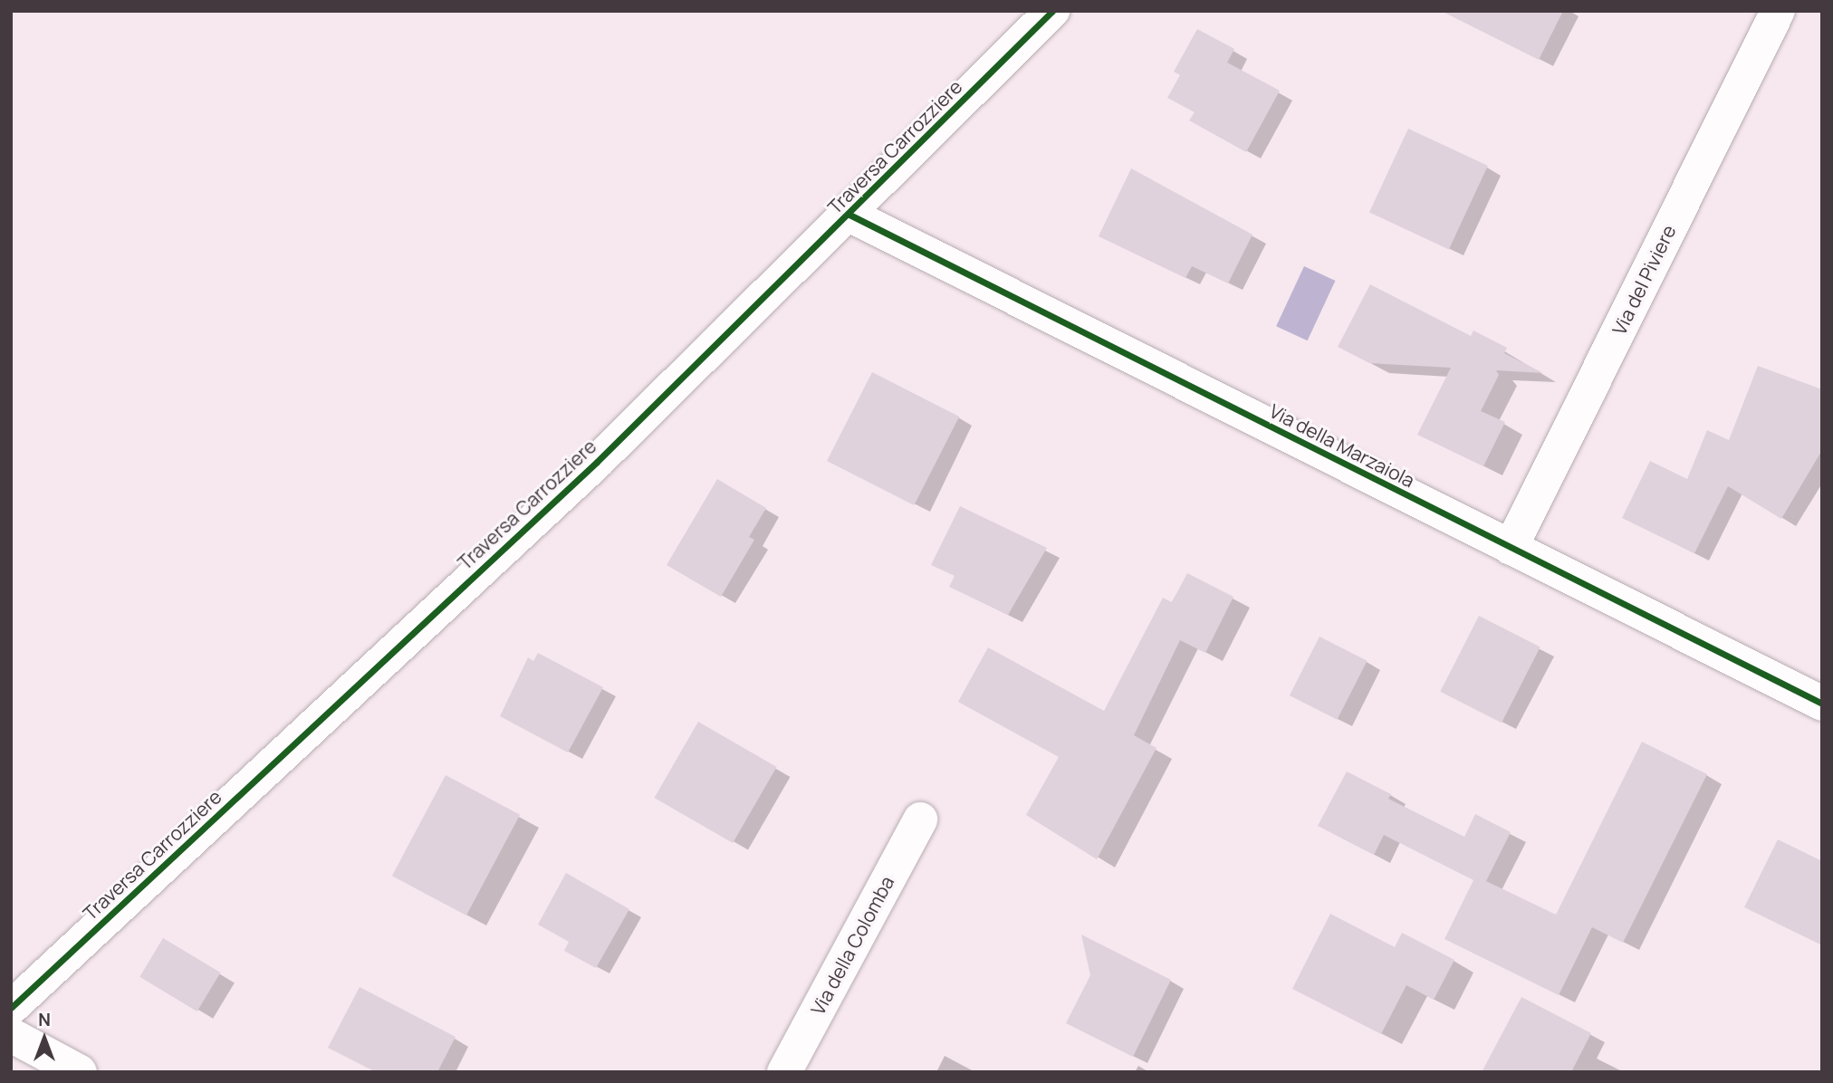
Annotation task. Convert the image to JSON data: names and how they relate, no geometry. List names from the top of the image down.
{
  "streets": {
    "street": [
      "Traversa Carrozziere",
      "Via del Piviere",
      "Via della Marzaiola",
      "Via della Colomba"
    ]
  },
  "crossings": [
    ["Traversa Carrozziere", "Via della Marzaiola"],
    ["Via del Piviere", "Via della Marzaiola"]
  ],
  "north": "top"
}
